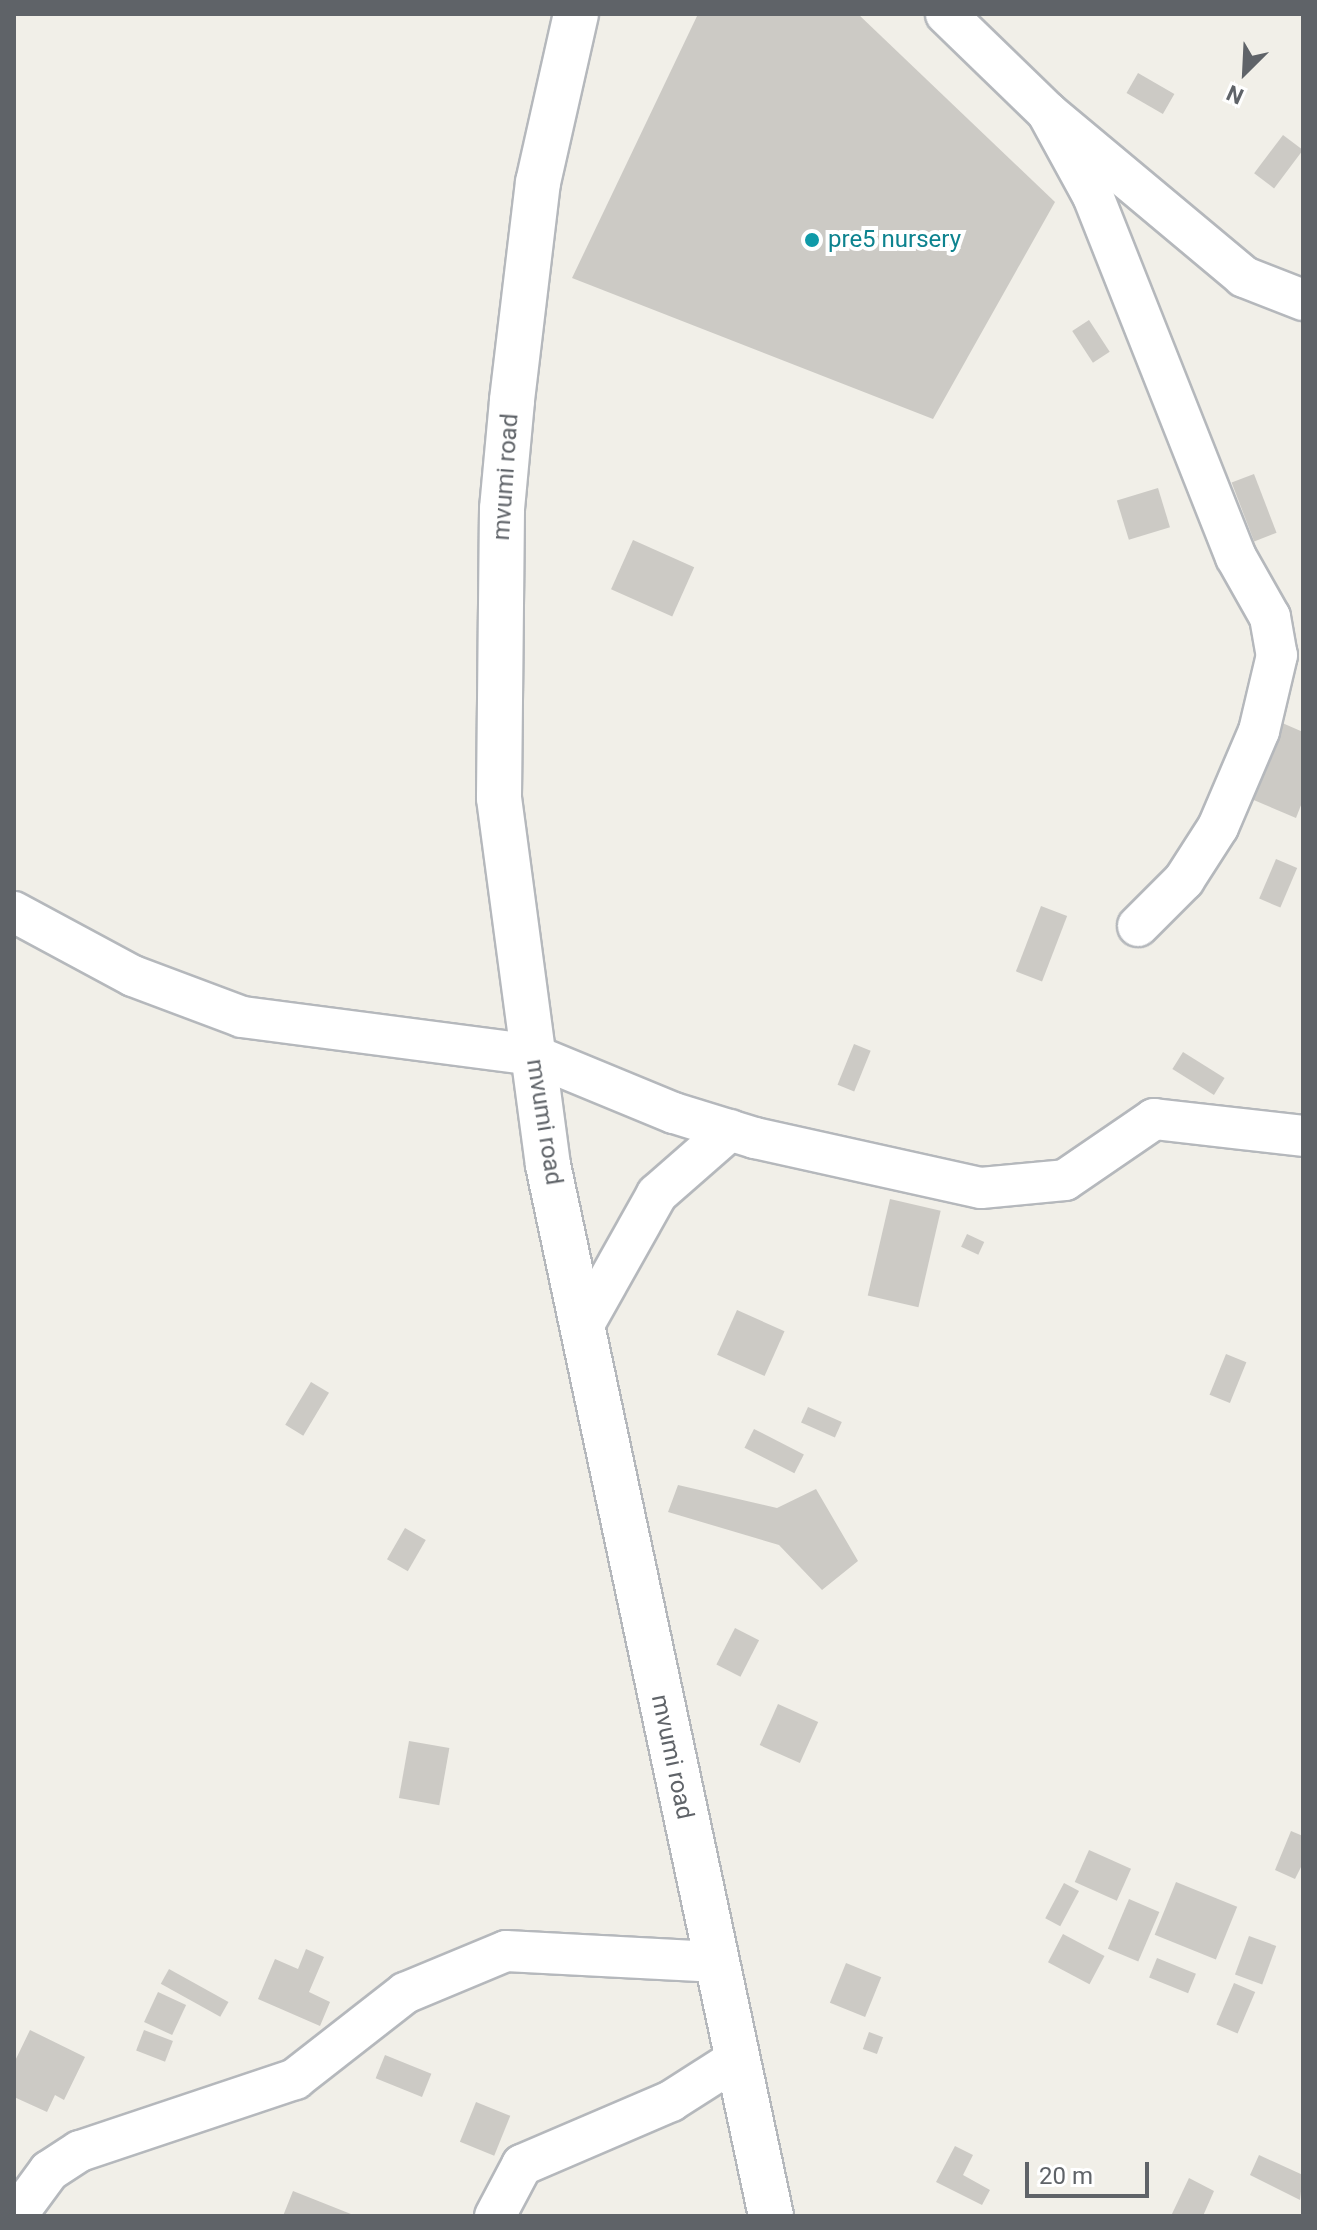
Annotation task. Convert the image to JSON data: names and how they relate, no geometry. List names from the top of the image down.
{
  "streets": {
    "street": ["mvumi road"]
  },
  "places": ["pre5 nursery"],
  "scale_bar": "20 m",
  "north": "bottom left"
}
